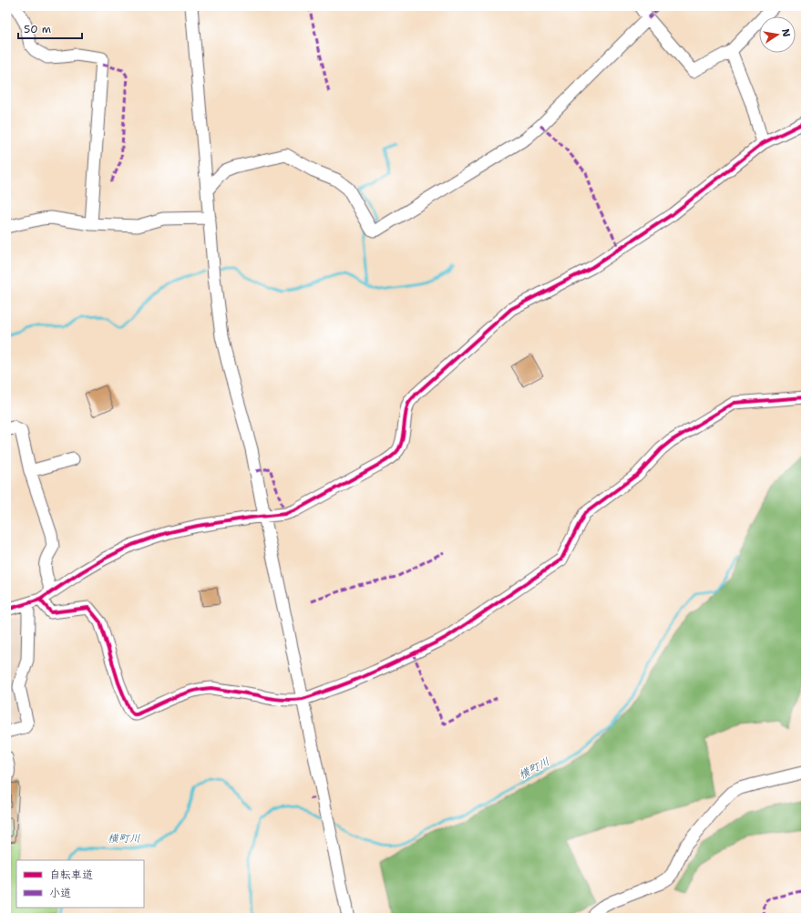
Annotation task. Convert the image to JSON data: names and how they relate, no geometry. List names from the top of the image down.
{
  "water": ["横町川"],
  "legend": ["自転車道", "小道"],
  "scale_bar": "50 m",
  "north": "right"
}
